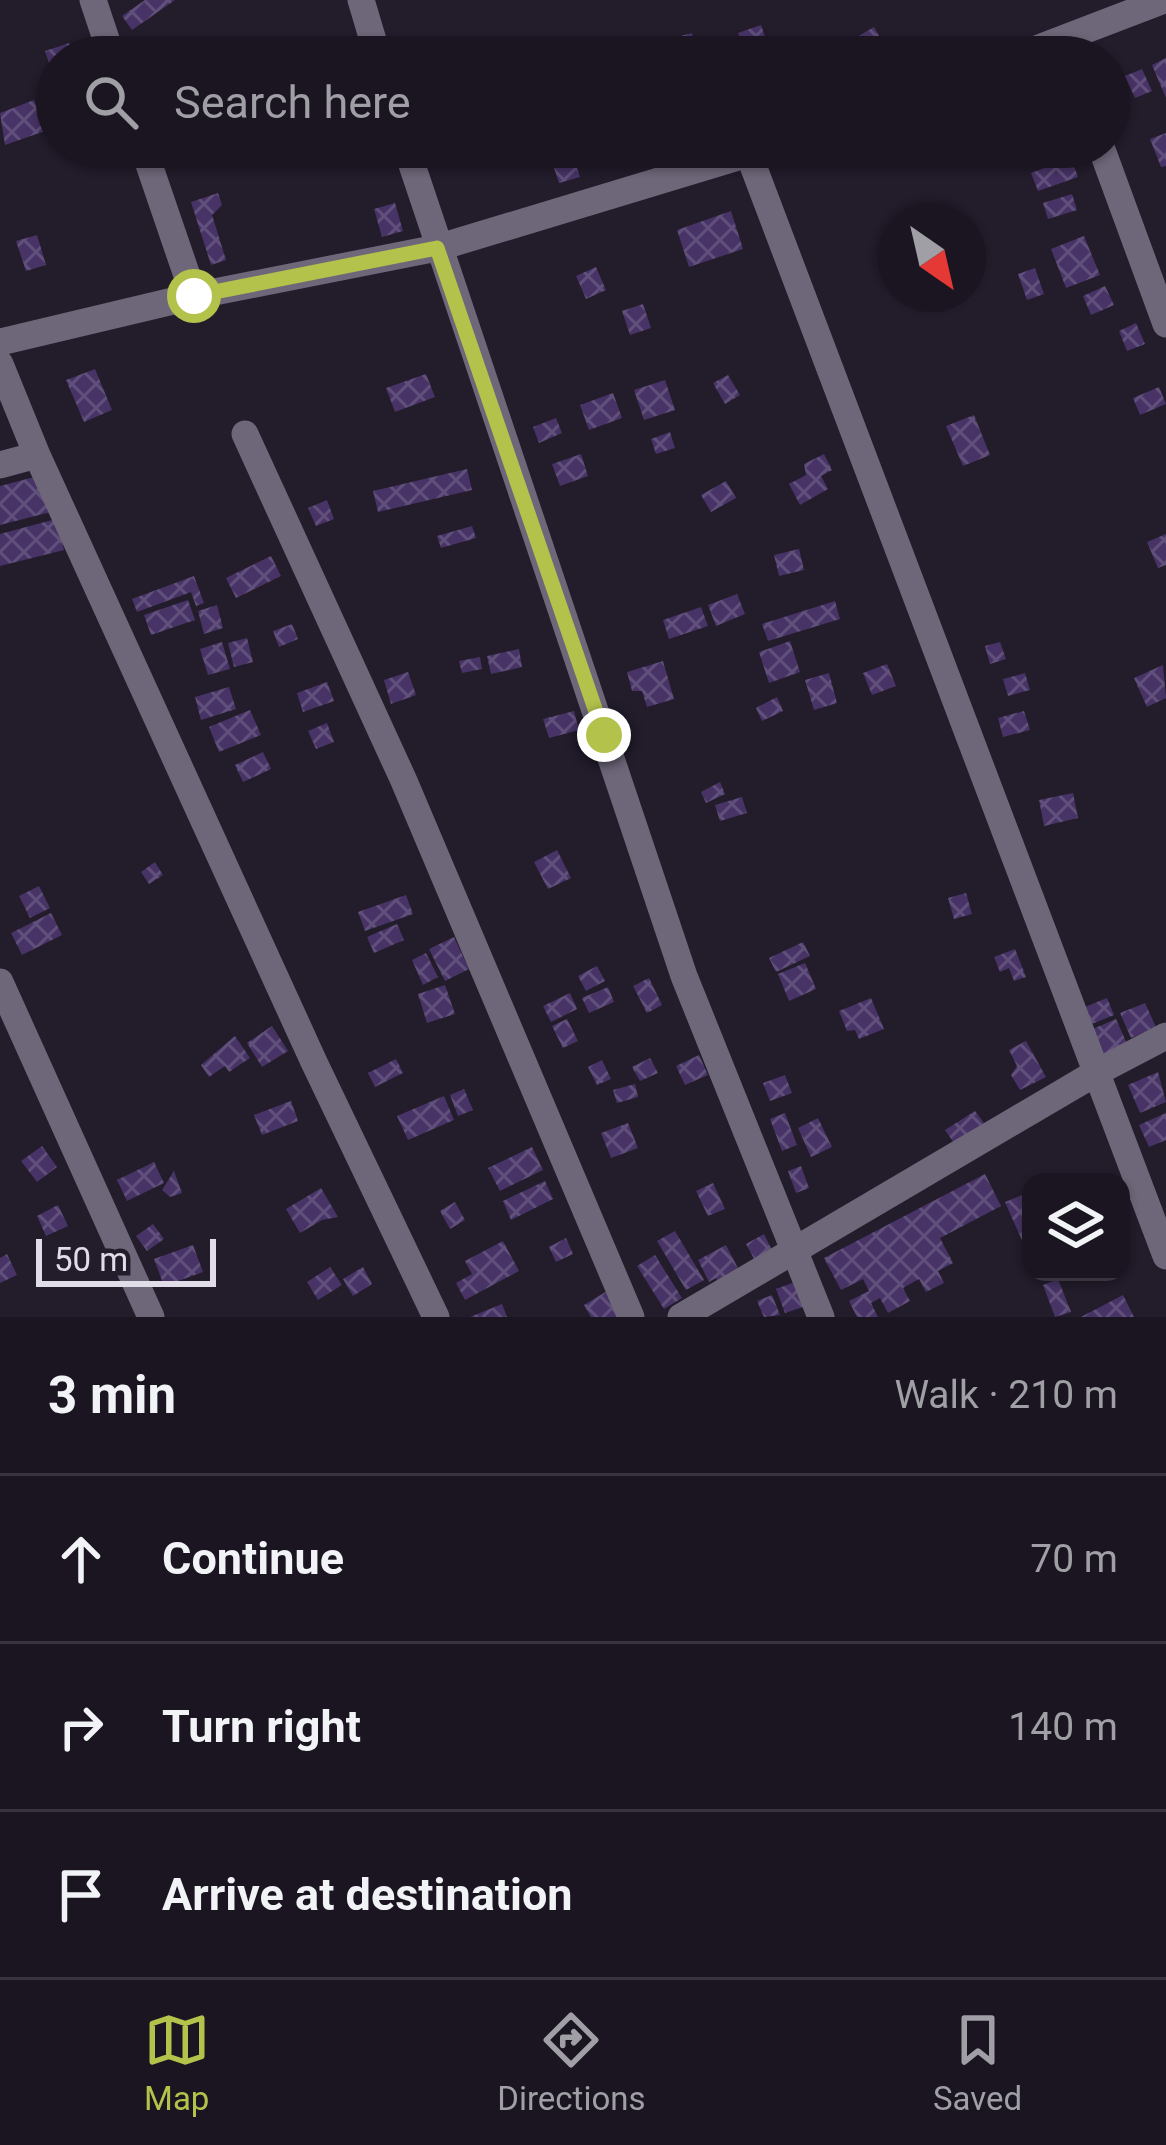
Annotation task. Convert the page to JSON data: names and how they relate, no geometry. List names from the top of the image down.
{
  "scale_bar": "50 m",
  "north": "bottom right",
  "page": {
    "search": "Search here",
    "scale": "50 m",
    "heading": ["3 min", "Walk · 210 m"],
    "list": [
      ["Continue", "70 m"],
      ["Turn right", "140 m"],
      "Arrive at destination"
    ],
    "nav": ["Map", "Directions", "Saved"]
  }
}
